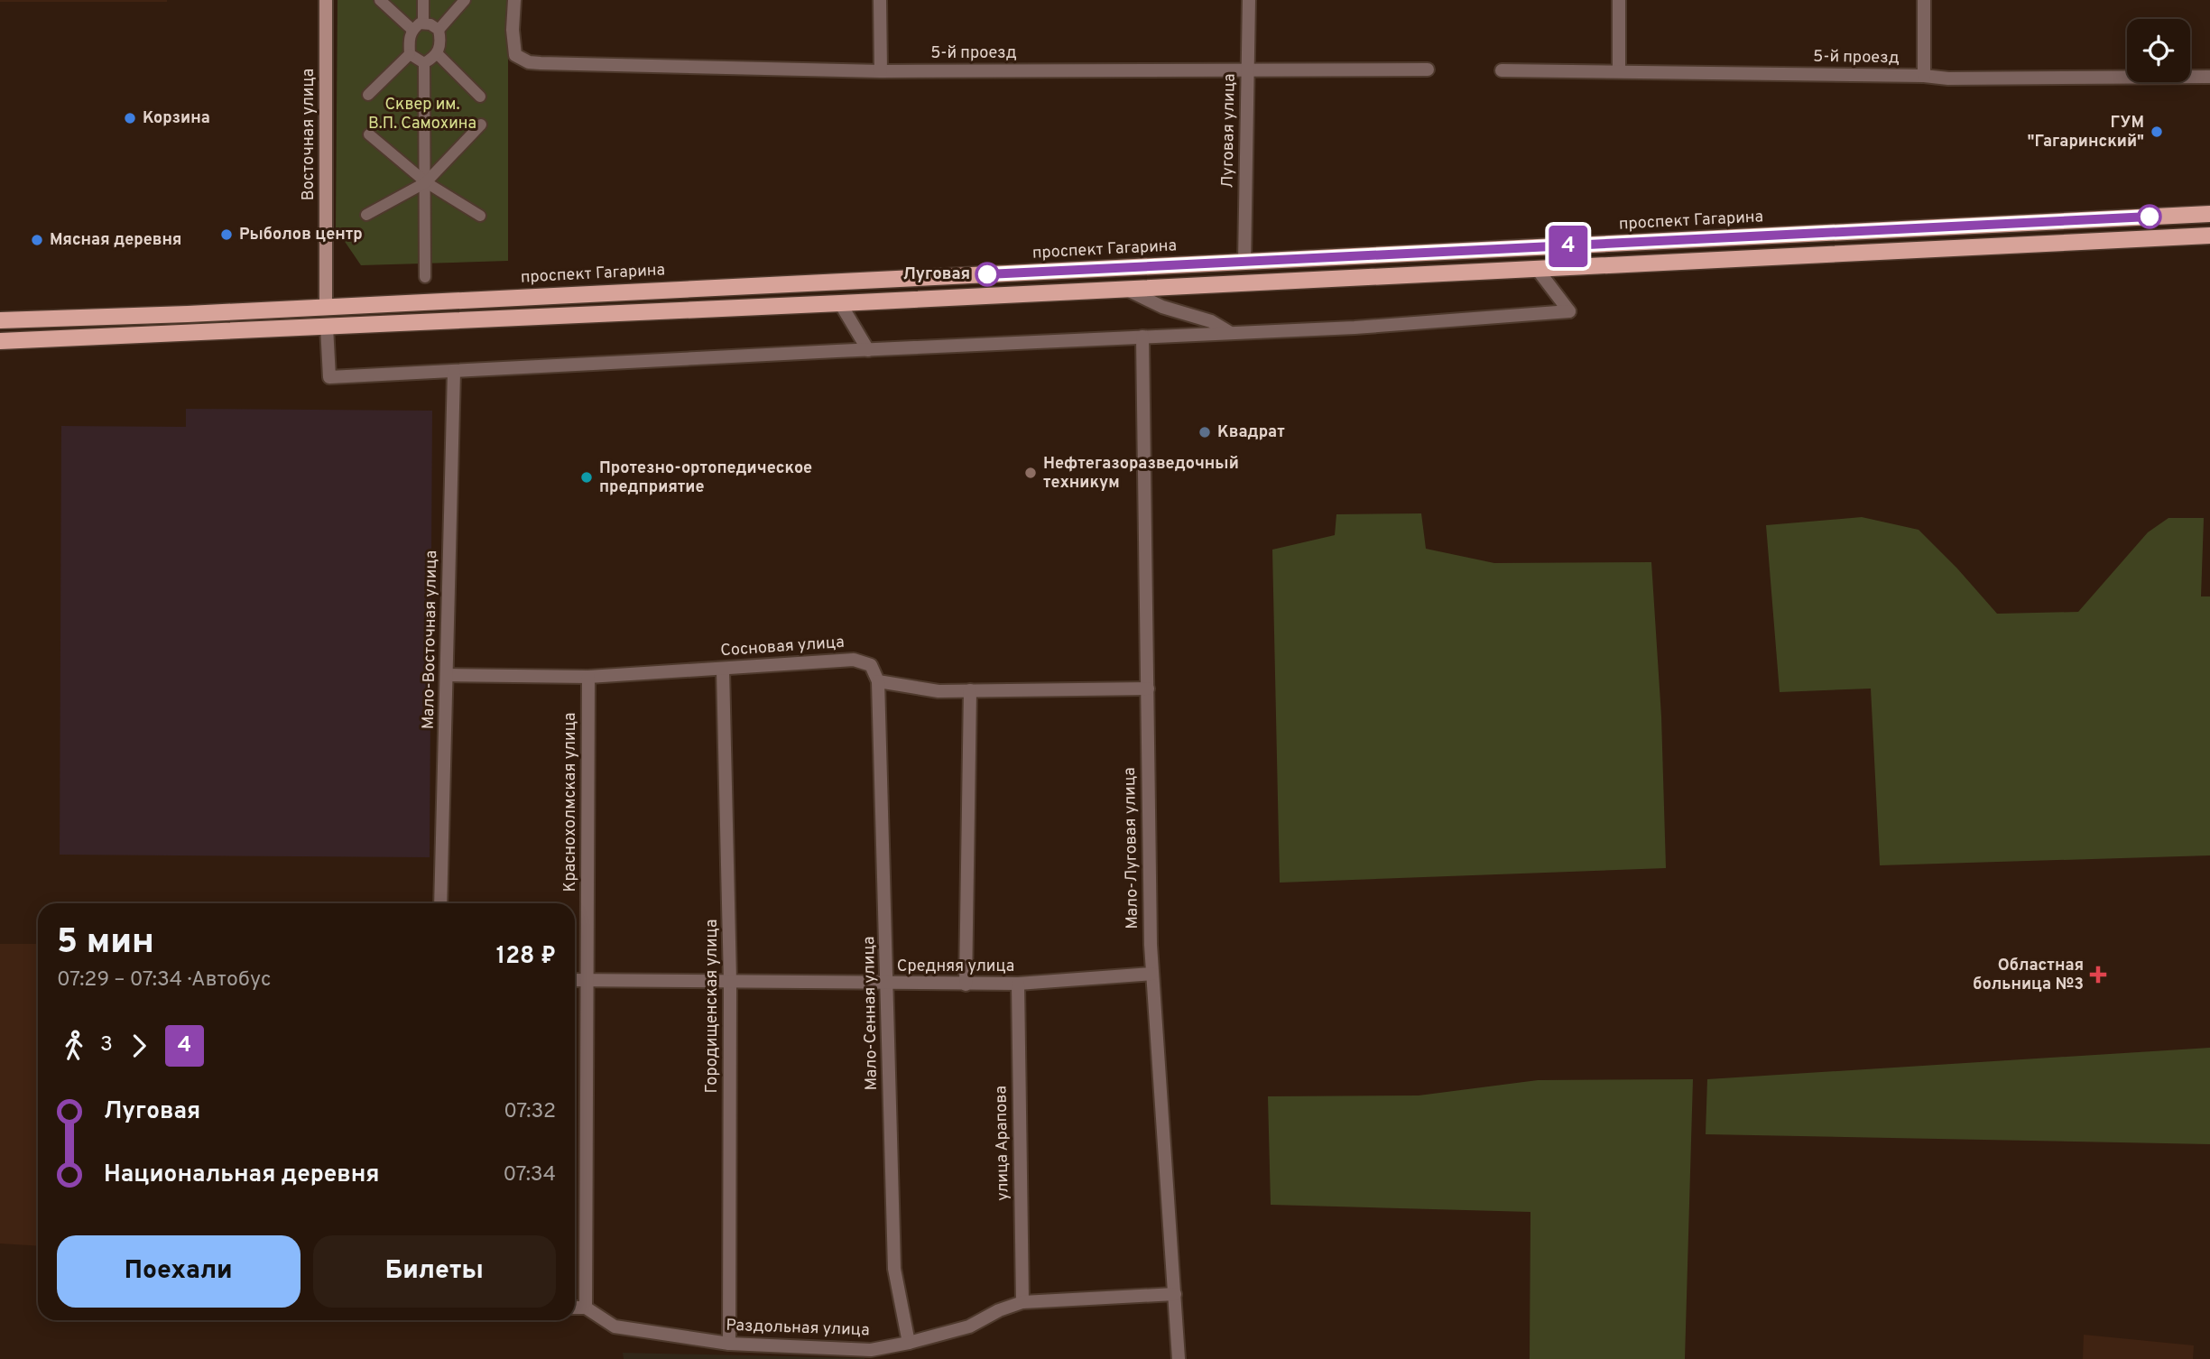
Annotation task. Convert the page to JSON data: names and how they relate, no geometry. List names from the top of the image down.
{
  "streets": {
    "main road": ["Восточная улица", "проспект Гагарина"],
    "street": [
      "5-й проезд",
      "Луговая улица",
      "Мало-Восточная улица",
      "Сосновая улица",
      "Краснохолмская улица",
      "Мало-Луговая улица",
      "Средняя улица",
      "Городищенская улица",
      "Мало-Сенная улица",
      "улица Арапова",
      "Раздольная улица"
    ]
  },
  "crossings": [
    ["5-й проезд", "Луговая улица"],
    ["Луговая улица", "проспект Гагарина"],
    ["Восточная улица", "проспект Гагарина"],
    ["Мало-Восточная улица", "Сосновая улица"],
    ["Сосновая улица", "Краснохолмская улица"],
    ["Сосновая улица", "Городищенская улица"],
    ["Сосновая улица", "Мало-Сенная улица"],
    ["Краснохолмская улица", "Средняя улица"],
    ["Краснохолмская улица", "Раздольная улица"],
    ["Мало-Луговая улица", "Средняя улица"],
    ["Мало-Луговая улица", "Раздольная улица"],
    ["Средняя улица", "Городищенская улица"],
    ["Средняя улица", "Мало-Сенная улица"],
    ["Средняя улица", "улица Арапова"],
    ["Городищенская улица", "Раздольная улица"],
    ["Мало-Сенная улица", "Раздольная улица"],
    ["улица Арапова", "Раздольная улица"]
  ],
  "parks": ["Сквер им. В.П. Самохина"],
  "places": {
    "other": [
      "Корзина",
      "ГУМ \"Гагаринский\"",
      "Рыболов центр",
      "Мясная деревня",
      "Луговая",
      "Квадрат",
      "Нефтегазоразведочный техникум",
      "Протезно-ортопедическое предприятие"
    ],
    "health": ["Областная больница №3"]
  },
  "lines": ["bus line 4"],
  "page": {
    "on_map": "4",
    "heading": ["5 мин", "07:29 – 07:34 · Автобус", "128 ₽"],
    "legs": ["3", "4"],
    "list": [
      {
        "name": "Луговая",
        "value": "07:32"
      },
      {
        "name": "Национальная деревня",
        "value": "07:34"
      }
    ],
    "buttons": ["Поехали", "Билеты"]
  }
}
